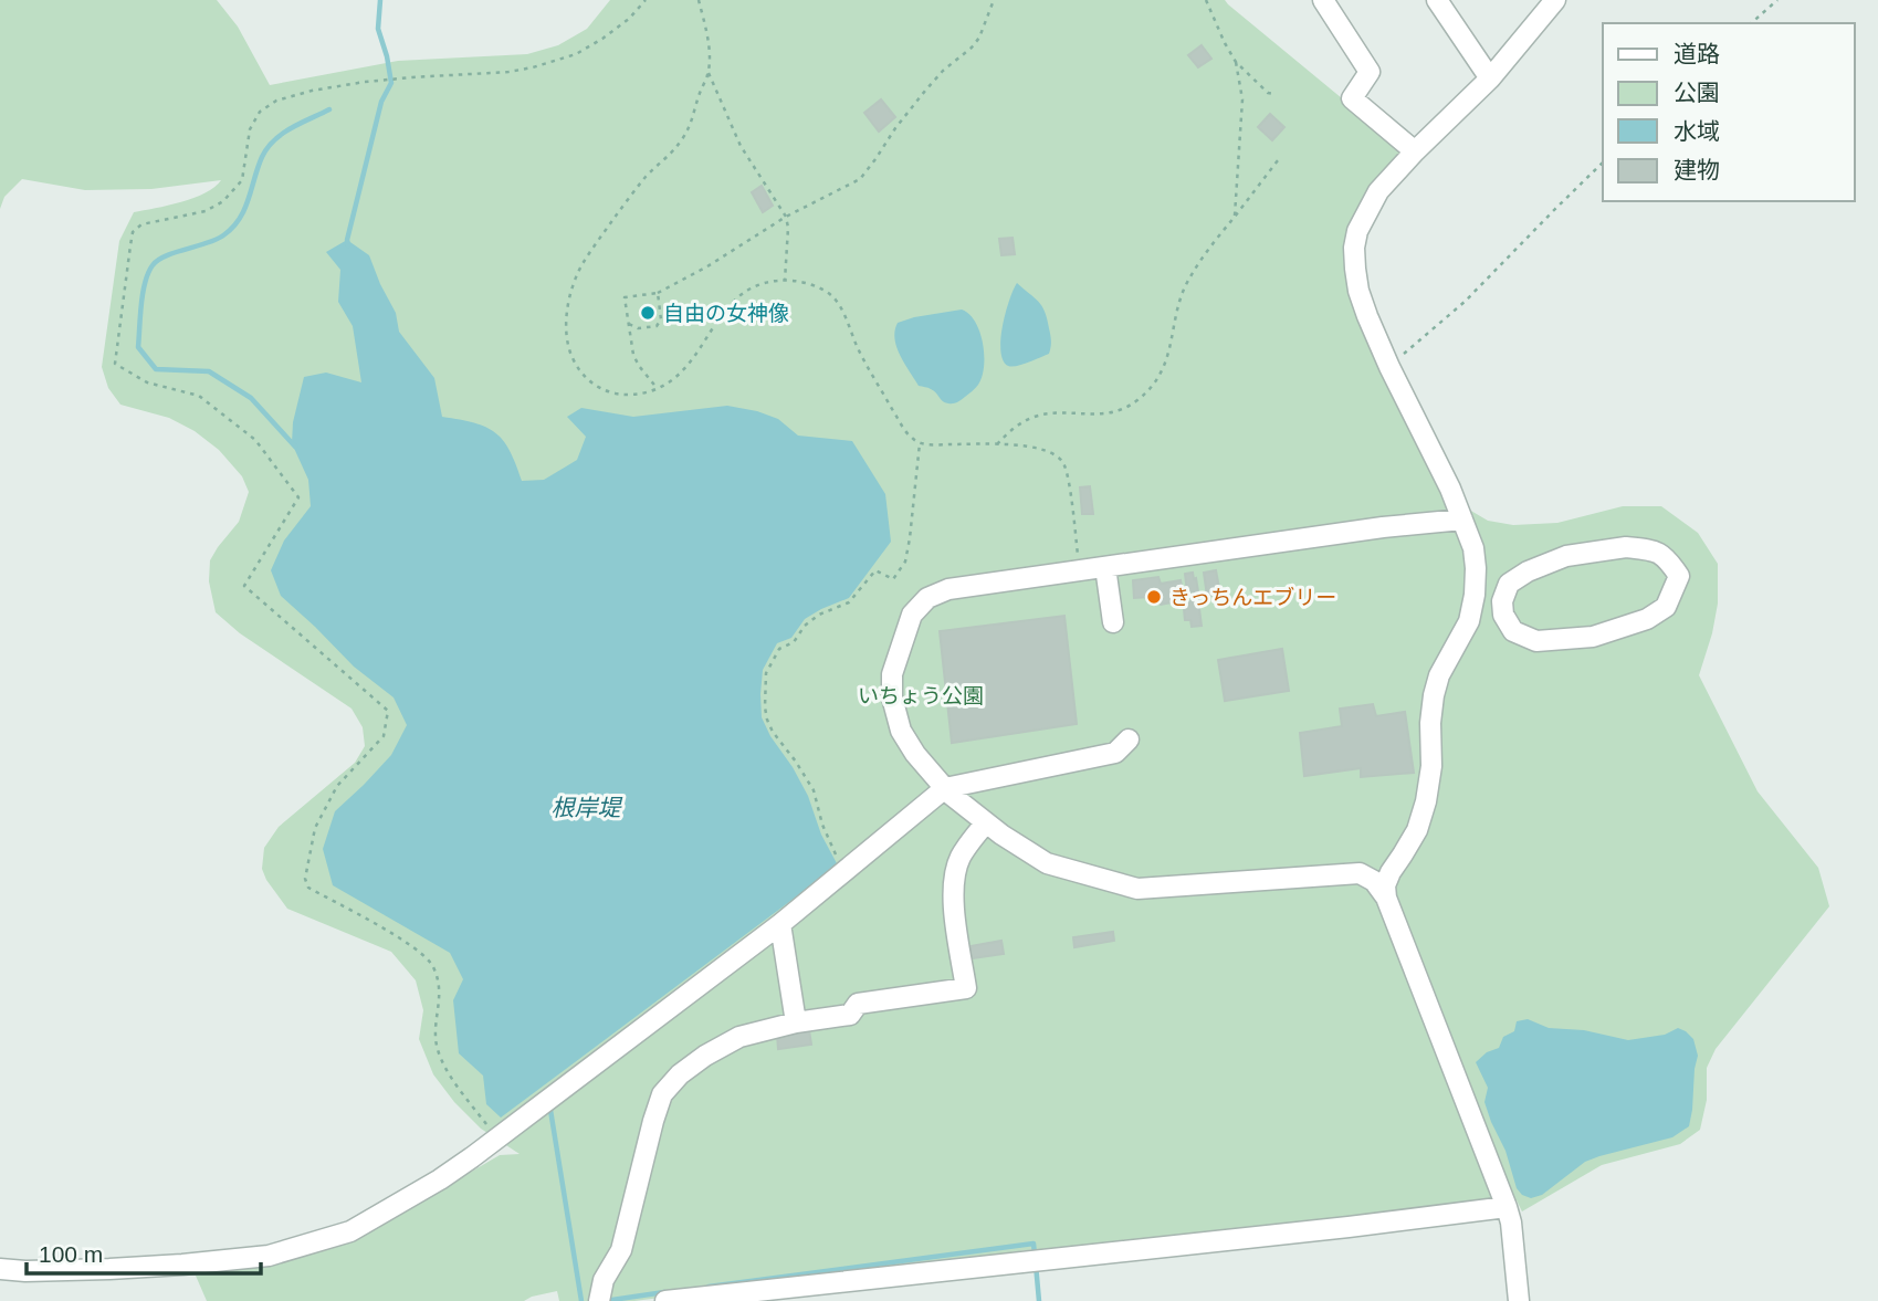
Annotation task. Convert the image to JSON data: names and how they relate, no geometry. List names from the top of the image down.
{
  "water": ["根岸堤"],
  "parks": ["いちょう公園"],
  "places": ["自由の女神像", "きっちんエブリー"],
  "legend": [
    "道路",
    "公園",
    "水域",
    "建物"
  ],
  "scale_bar": "100 m"
}
